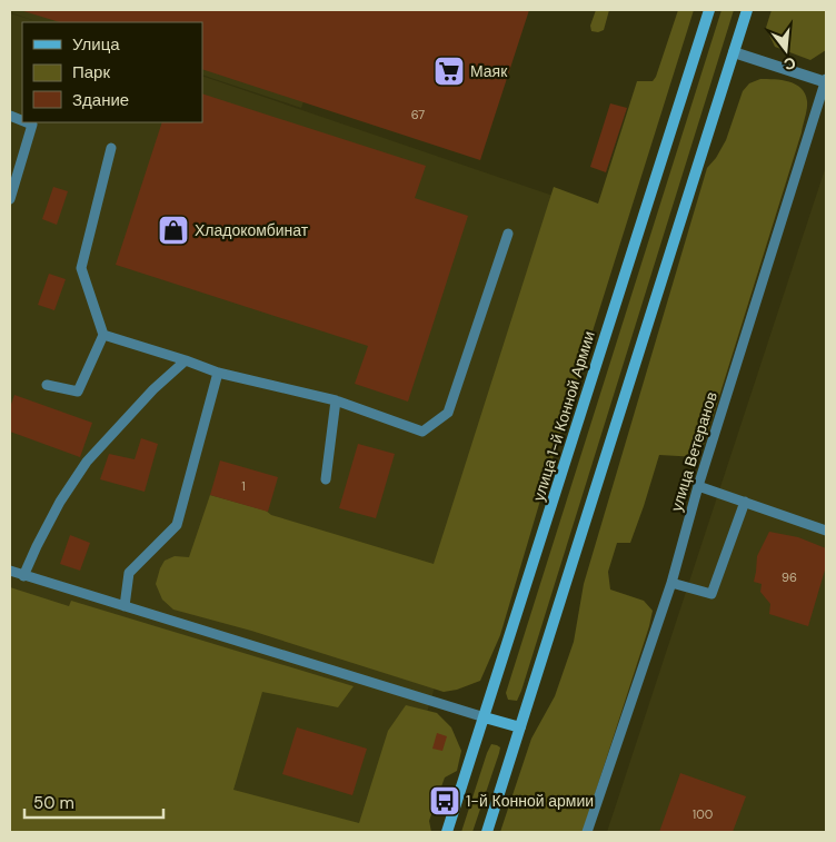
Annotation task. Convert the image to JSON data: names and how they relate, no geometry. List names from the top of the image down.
{
  "streets": {
    "main road": ["улица 1-й Конной Армии"],
    "lane": ["улица Ветеранов"]
  },
  "places": {
    "supermarket": ["Маяк"],
    "shop": ["Хладокомбинат"],
    "bus stop": ["1-й Конной армии"]
  },
  "house_numbers": [
    "67",
    "1",
    "96",
    "100"
  ],
  "legend": ["Улица", "Парк", "Здание"],
  "scale_bar": "50 m",
  "north": "bottom"
}
